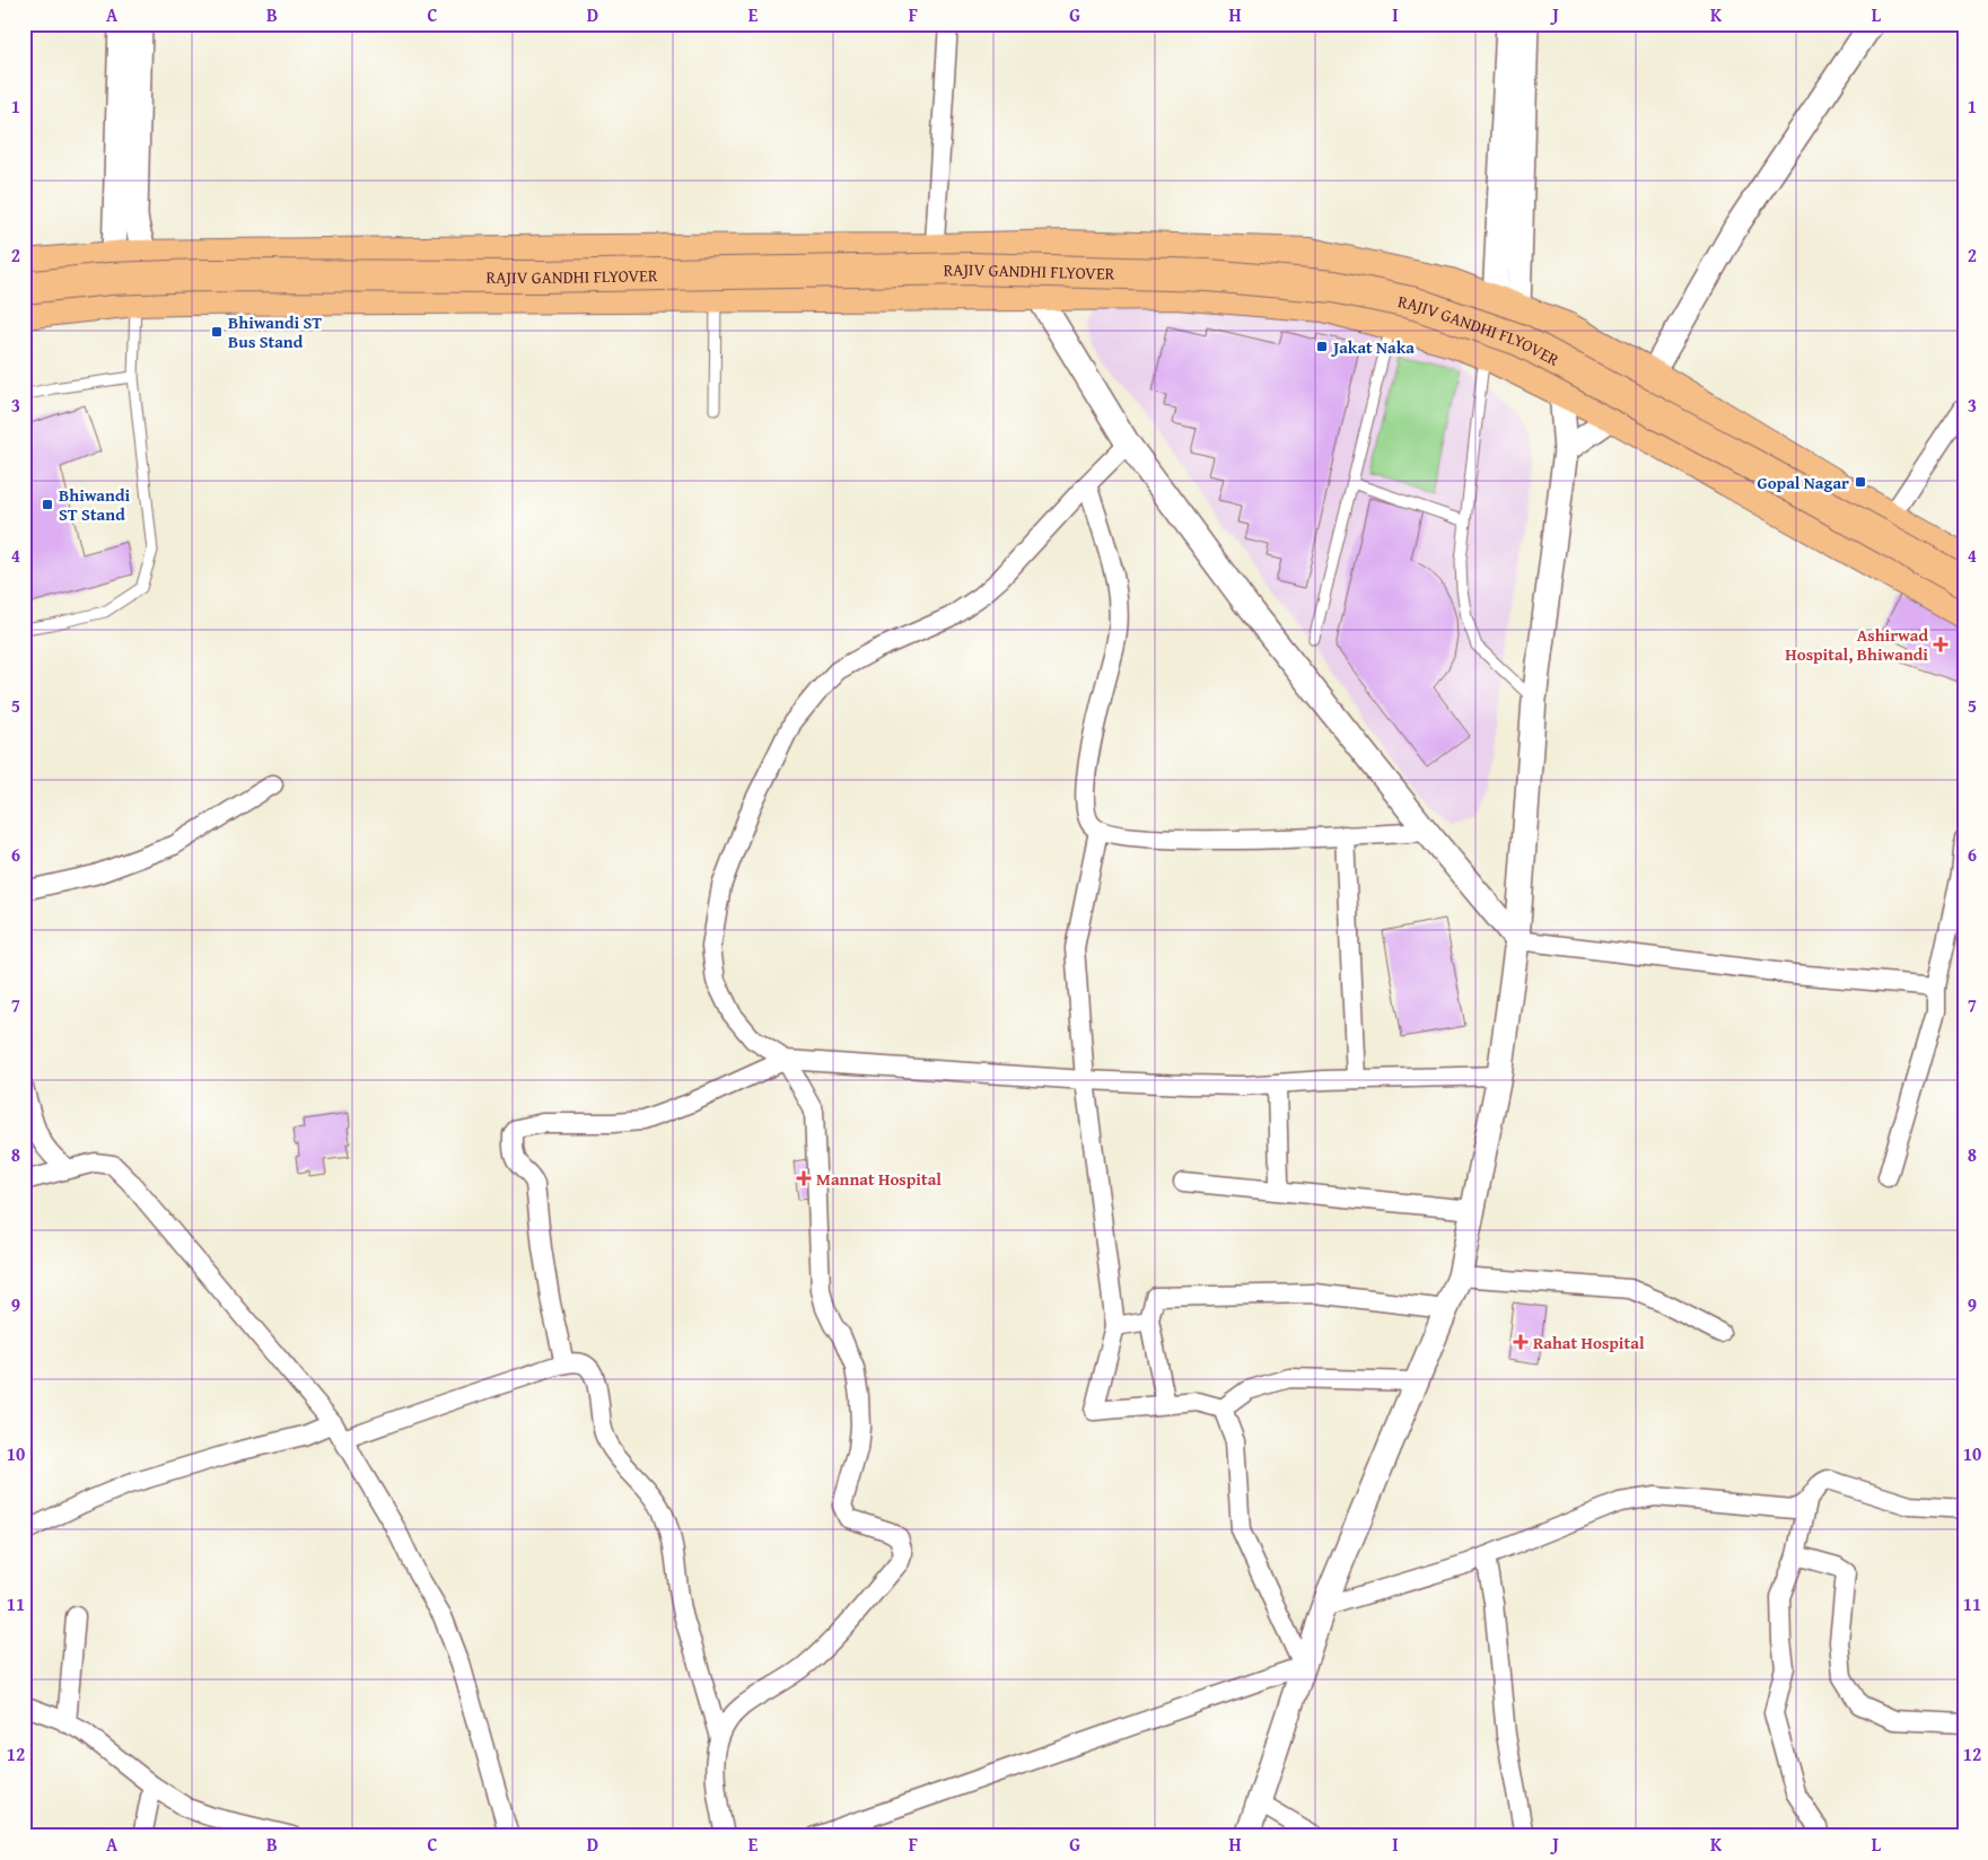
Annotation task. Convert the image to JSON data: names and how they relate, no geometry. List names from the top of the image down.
{
  "streets": {
    "highway": ["RAJIV GANDHI FLYOVER"]
  },
  "places": {
    "transit": [
      "Bhiwandi ST Bus Stand",
      "Jakat Naka",
      "Gopal Nagar",
      "Bhiwandi ST Stand"
    ],
    "health": ["Ashirwad Hospital, Bhiwandi", "Mannat Hospital", "Rahat Hospital"]
  },
  "grid": {
    "columns": [
      "A",
      "B",
      "C",
      "D",
      "E",
      "F",
      "G",
      "H",
      "I",
      "J",
      "K",
      "L"
    ],
    "rows": [
      "1",
      "2",
      "3",
      "4",
      "5",
      "6",
      "7",
      "8",
      "9",
      "10",
      "11",
      "12"
    ]
  }
}
